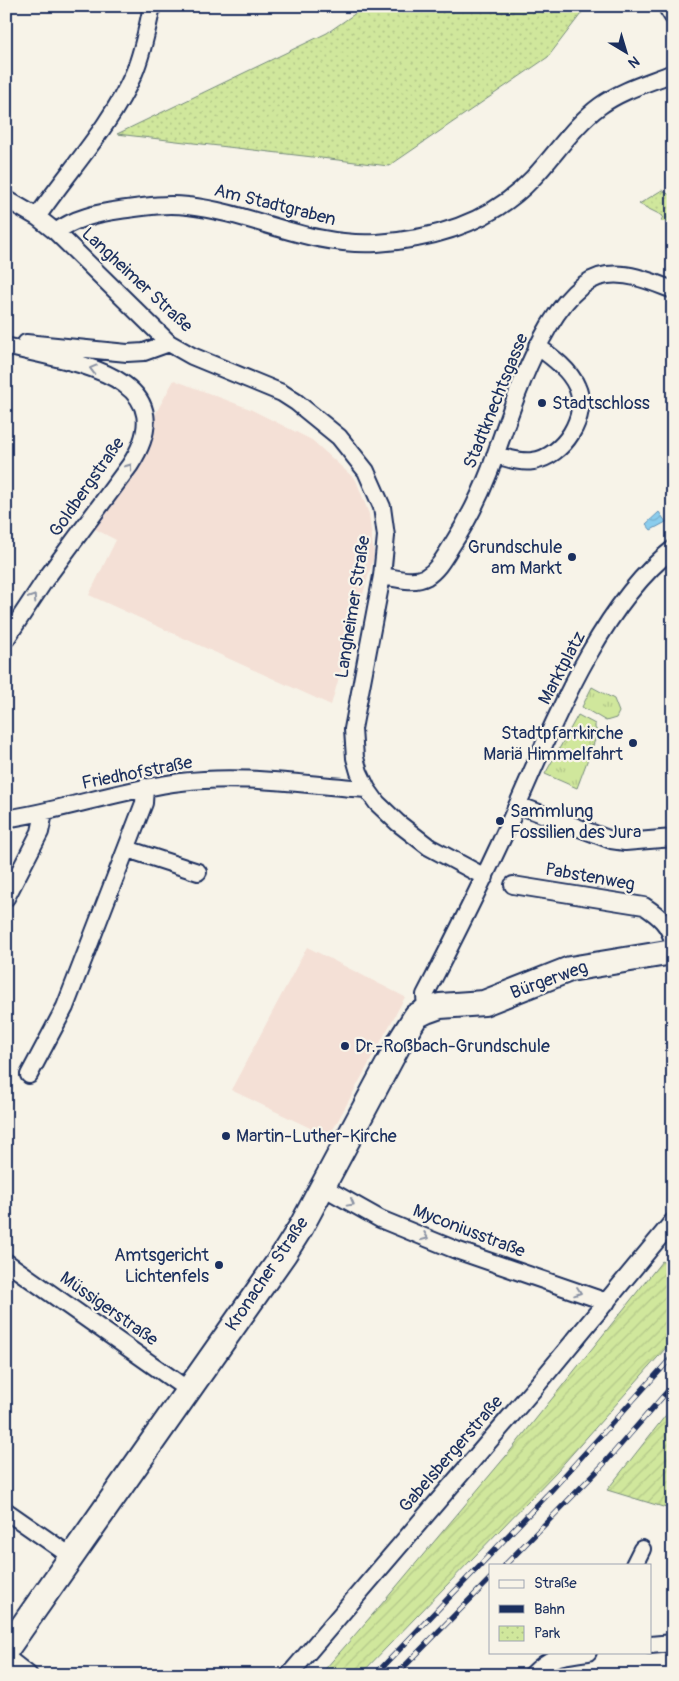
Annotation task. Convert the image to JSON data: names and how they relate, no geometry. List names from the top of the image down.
{
  "streets": {
    "street": [
      "Am Stadtgraben",
      "Langheimer Straße",
      "Stadtknechtsgasse",
      "Goldbergstraße",
      "Marktplatz",
      "Friedhofstraße",
      "Pabstenweg",
      "Bürgerweg",
      "Myconiusstraße",
      "Kronacher Straße",
      "Müssigerstraße",
      "Gabelsbergerstraße"
    ]
  },
  "crossings": [
    ["Am Stadtgraben", "Langheimer Straße"],
    ["Langheimer Straße", "Stadtknechtsgasse"],
    ["Langheimer Straße", "Marktplatz"],
    ["Langheimer Straße", "Friedhofstraße"],
    ["Bürgerweg", "Kronacher Straße"],
    ["Myconiusstraße", "Kronacher Straße"],
    ["Myconiusstraße", "Gabelsbergerstraße"],
    ["Kronacher Straße", "Müssigerstraße"]
  ],
  "one_way": ["Myconiusstraße"],
  "places": [
    "Stadtschloss",
    "Grundschule am Markt",
    "Stadtpfarrkirche Mariä Himmelfahrt",
    "Sammlung Fossilien des Jura",
    "Dr.-Roßbach-Grundschule",
    "Martin-Luther-Kirche",
    "Amtsgericht Lichtenfels"
  ],
  "legend": ["Straße", "Bahn", "Park"],
  "north": "bottom right"
}
